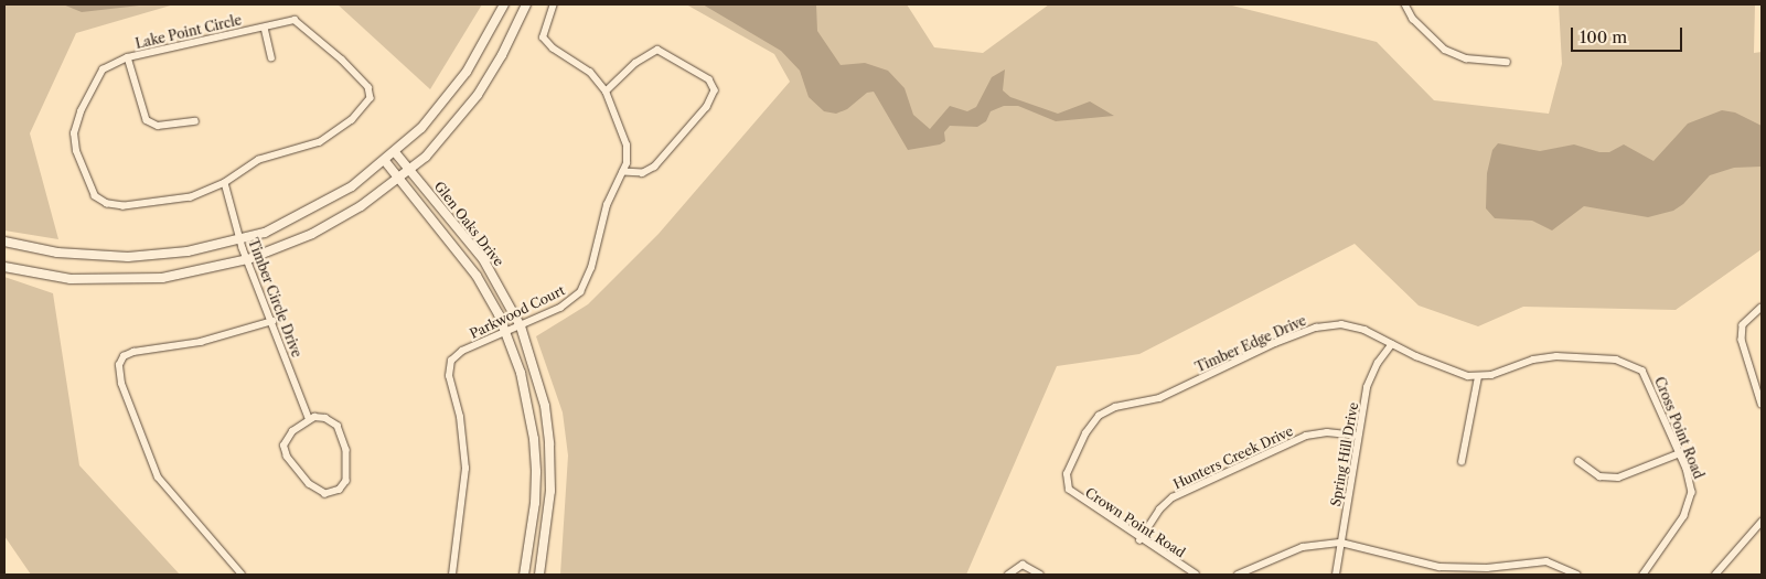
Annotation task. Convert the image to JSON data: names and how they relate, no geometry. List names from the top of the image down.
{
  "streets": {
    "main road": ["Glen Oaks Drive"],
    "street": [
      "Lake Point Circle",
      "Timber Circle Drive",
      "Parkwood Court",
      "Timber Edge Drive",
      "Cross Point Road",
      "Spring Hill Drive",
      "Hunters Creek Drive",
      "Crown Point Road"
    ]
  },
  "crossings": [
    ["Lake Point Circle", "Timber Circle Drive"],
    ["Glen Oaks Drive", "Parkwood Court"],
    ["Timber Edge Drive", "Cross Point Road"],
    ["Timber Edge Drive", "Spring Hill Drive"],
    ["Timber Edge Drive", "Crown Point Road"],
    ["Spring Hill Drive", "Hunters Creek Drive"],
    ["Hunters Creek Drive", "Crown Point Road"]
  ],
  "scale_bar": "100 m"
}
